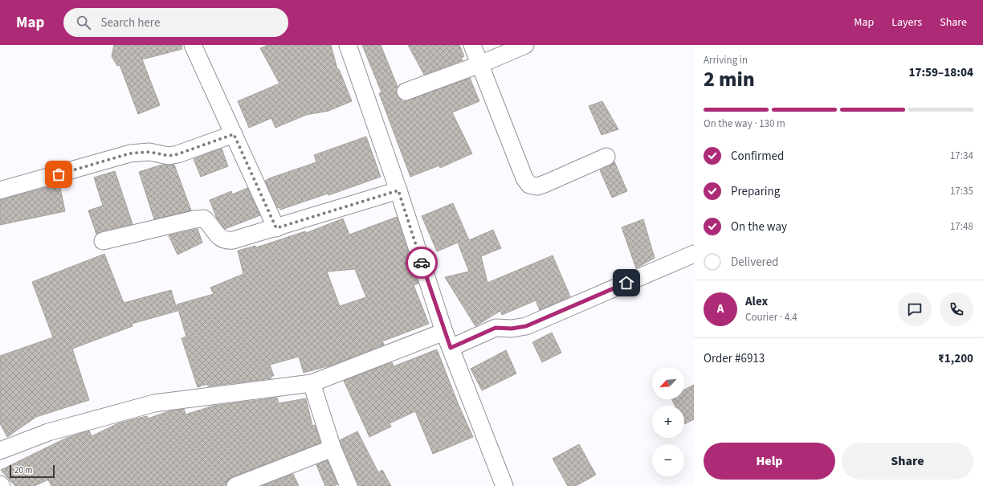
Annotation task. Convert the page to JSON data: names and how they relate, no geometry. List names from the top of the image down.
{
  "scale_bar": "20 m",
  "north": "bottom left",
  "page": {
    "header": "Map",
    "search": "Search here",
    "nav": ["Map", "Layers", "Share"],
    "heading": ["2 min", "Arriving in", "17:59–18:04"],
    "panel": [
      "Alex",
      "Courier · 4.4",
      "Order #6913",
      "₹1,200"
    ],
    "bar": "On the way · 130 m",
    "list": [
      ["Confirmed", "17:34"],
      ["Preparing", "17:35"],
      ["On the way", "17:48"],
      "Delivered"
    ],
    "round": "A",
    "map_buttons": ["+", "−"],
    "buttons": ["Help", "Share"],
    "scale": "20 m"
  }
}
